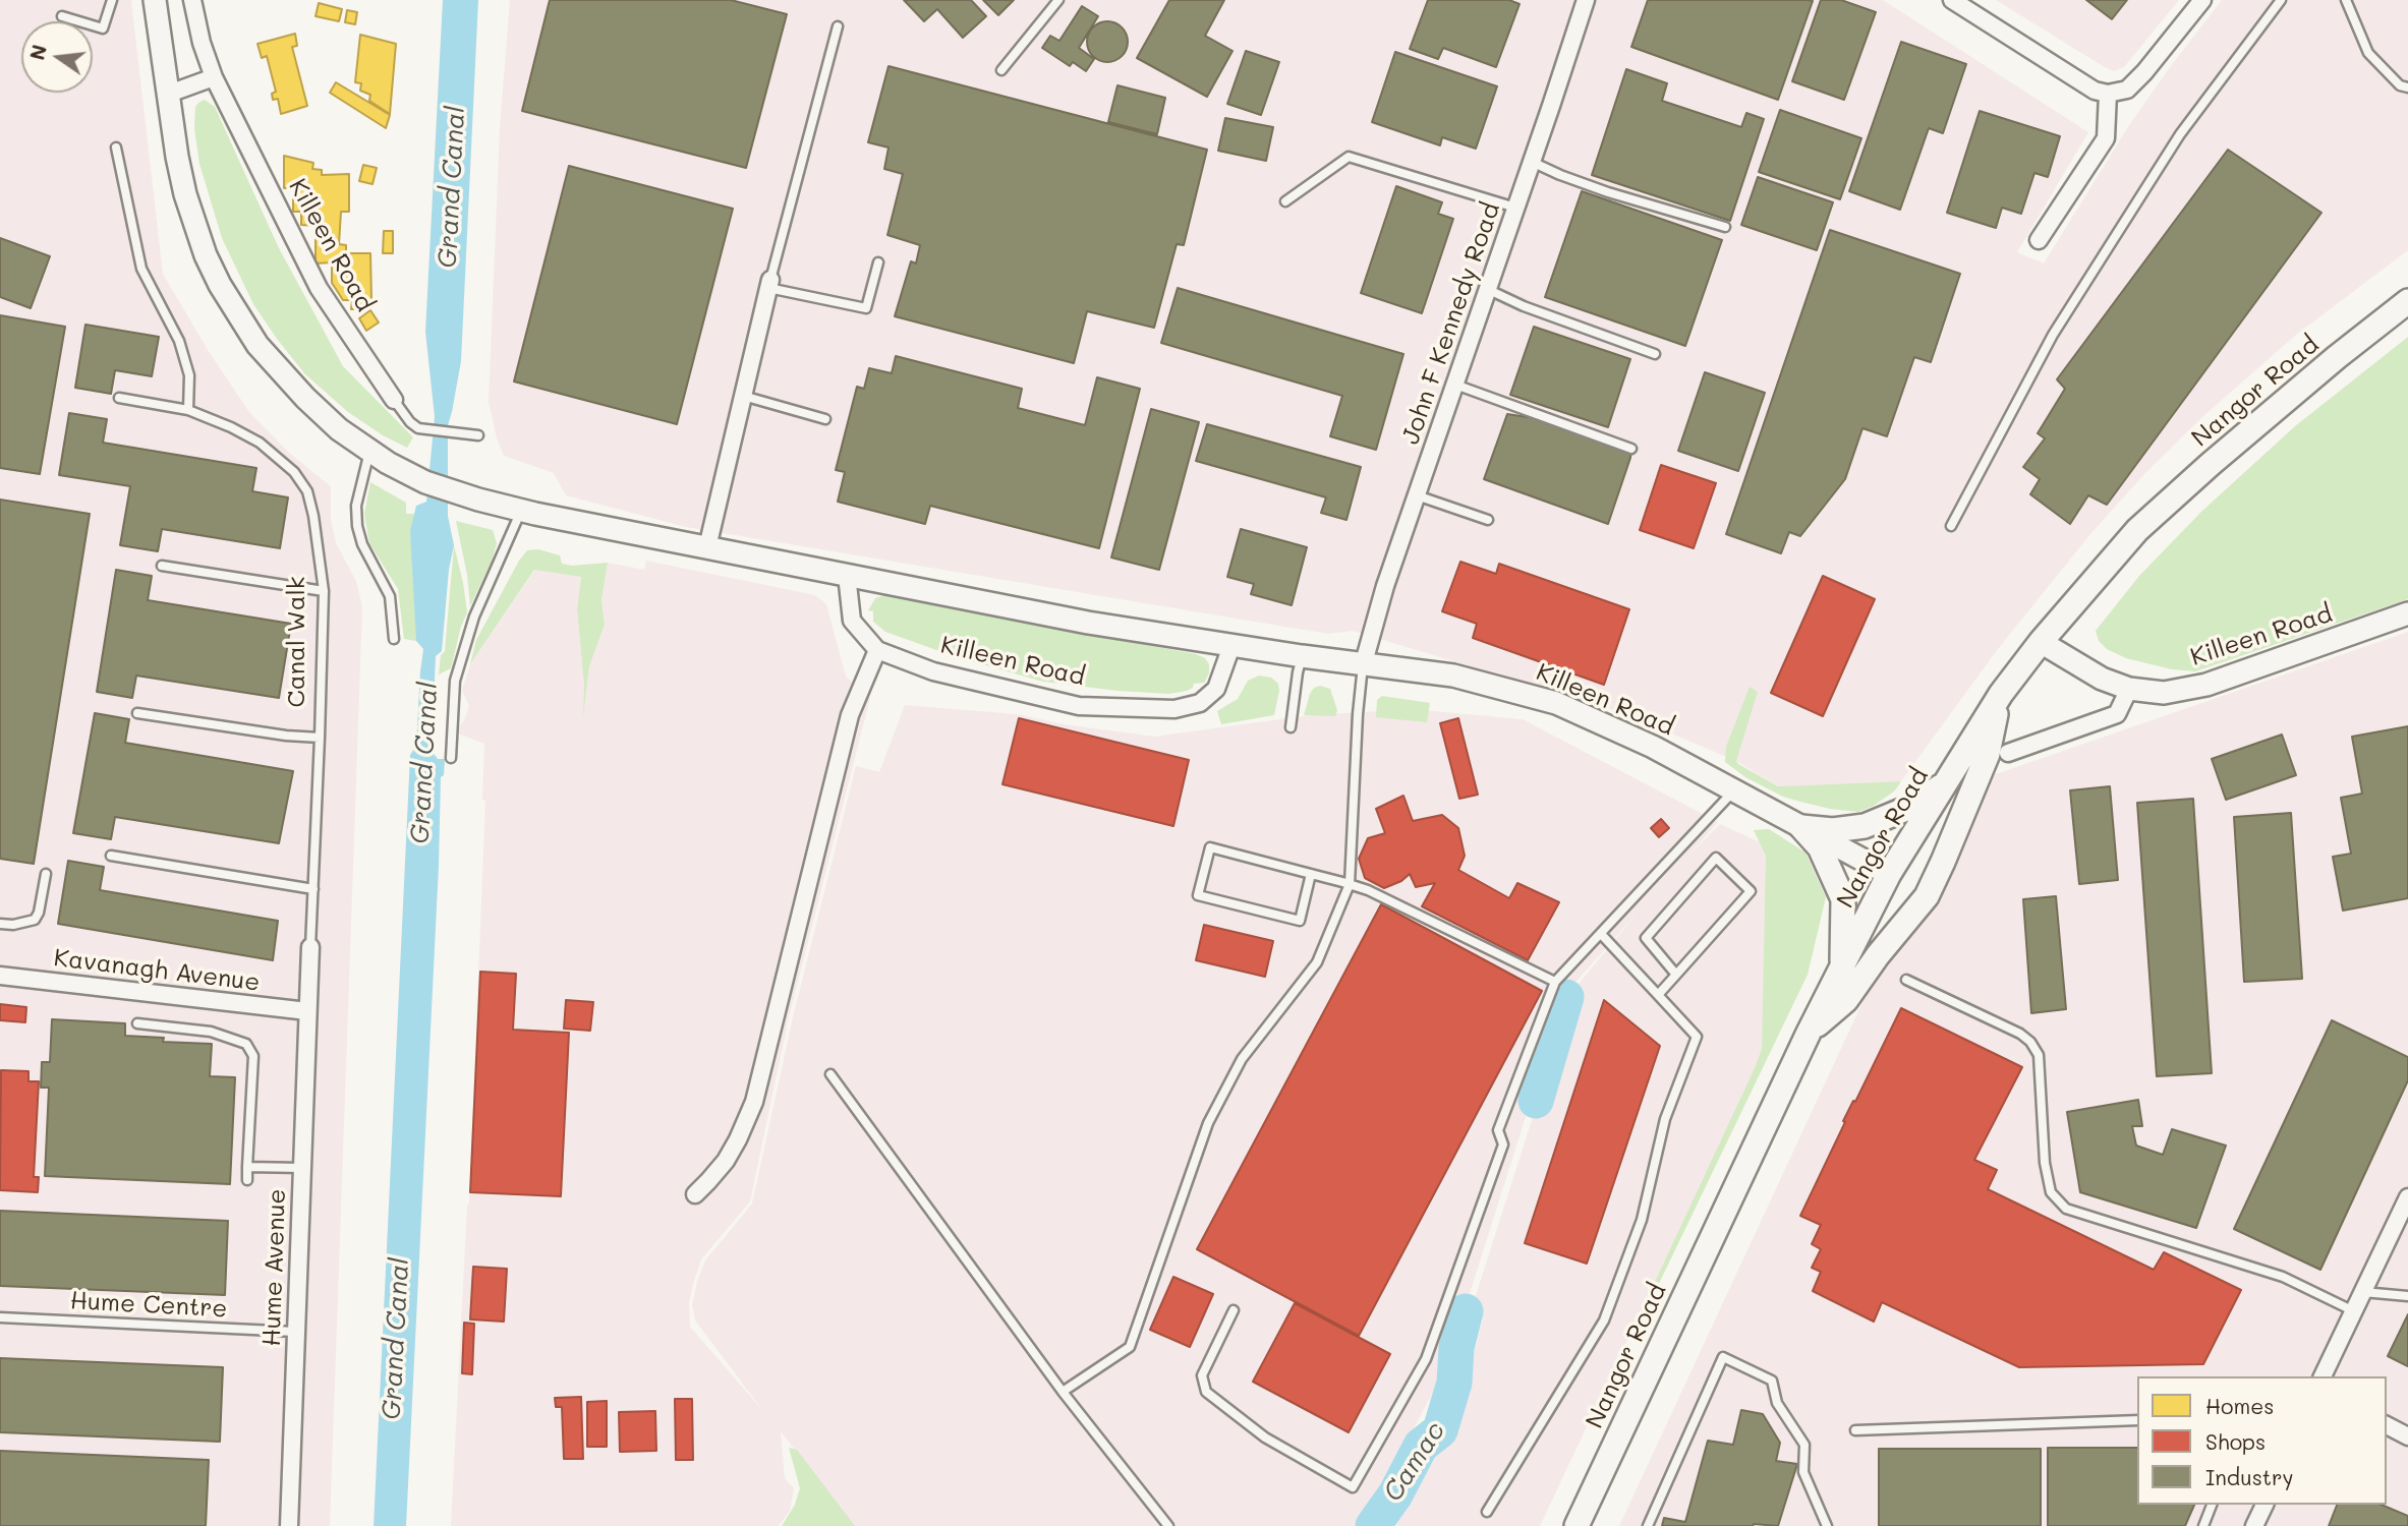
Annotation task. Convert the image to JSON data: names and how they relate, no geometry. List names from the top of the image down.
{
  "streets": {
    "main road": ["Nangor Road"],
    "street": [
      "Killeen Road",
      "John F Kennedy Road",
      "Canal Walk",
      "Kavanagh Avenue",
      "Hume Avenue"
    ],
    "lane": ["Hume Centre"]
  },
  "crossings": [
    ["Killeen Road", "John F Kennedy Road"],
    ["Killeen Road", "Nangor Road"],
    ["Canal Walk", "Kavanagh Avenue"],
    ["Canal Walk", "Hume Avenue"],
    ["Kavanagh Avenue", "Hume Avenue"],
    ["Hume Avenue", "Hume Centre"]
  ],
  "water": ["Grand Canal", "Camac"],
  "legend": ["Homes", "Shops", "Industry"],
  "north": "left"
}
